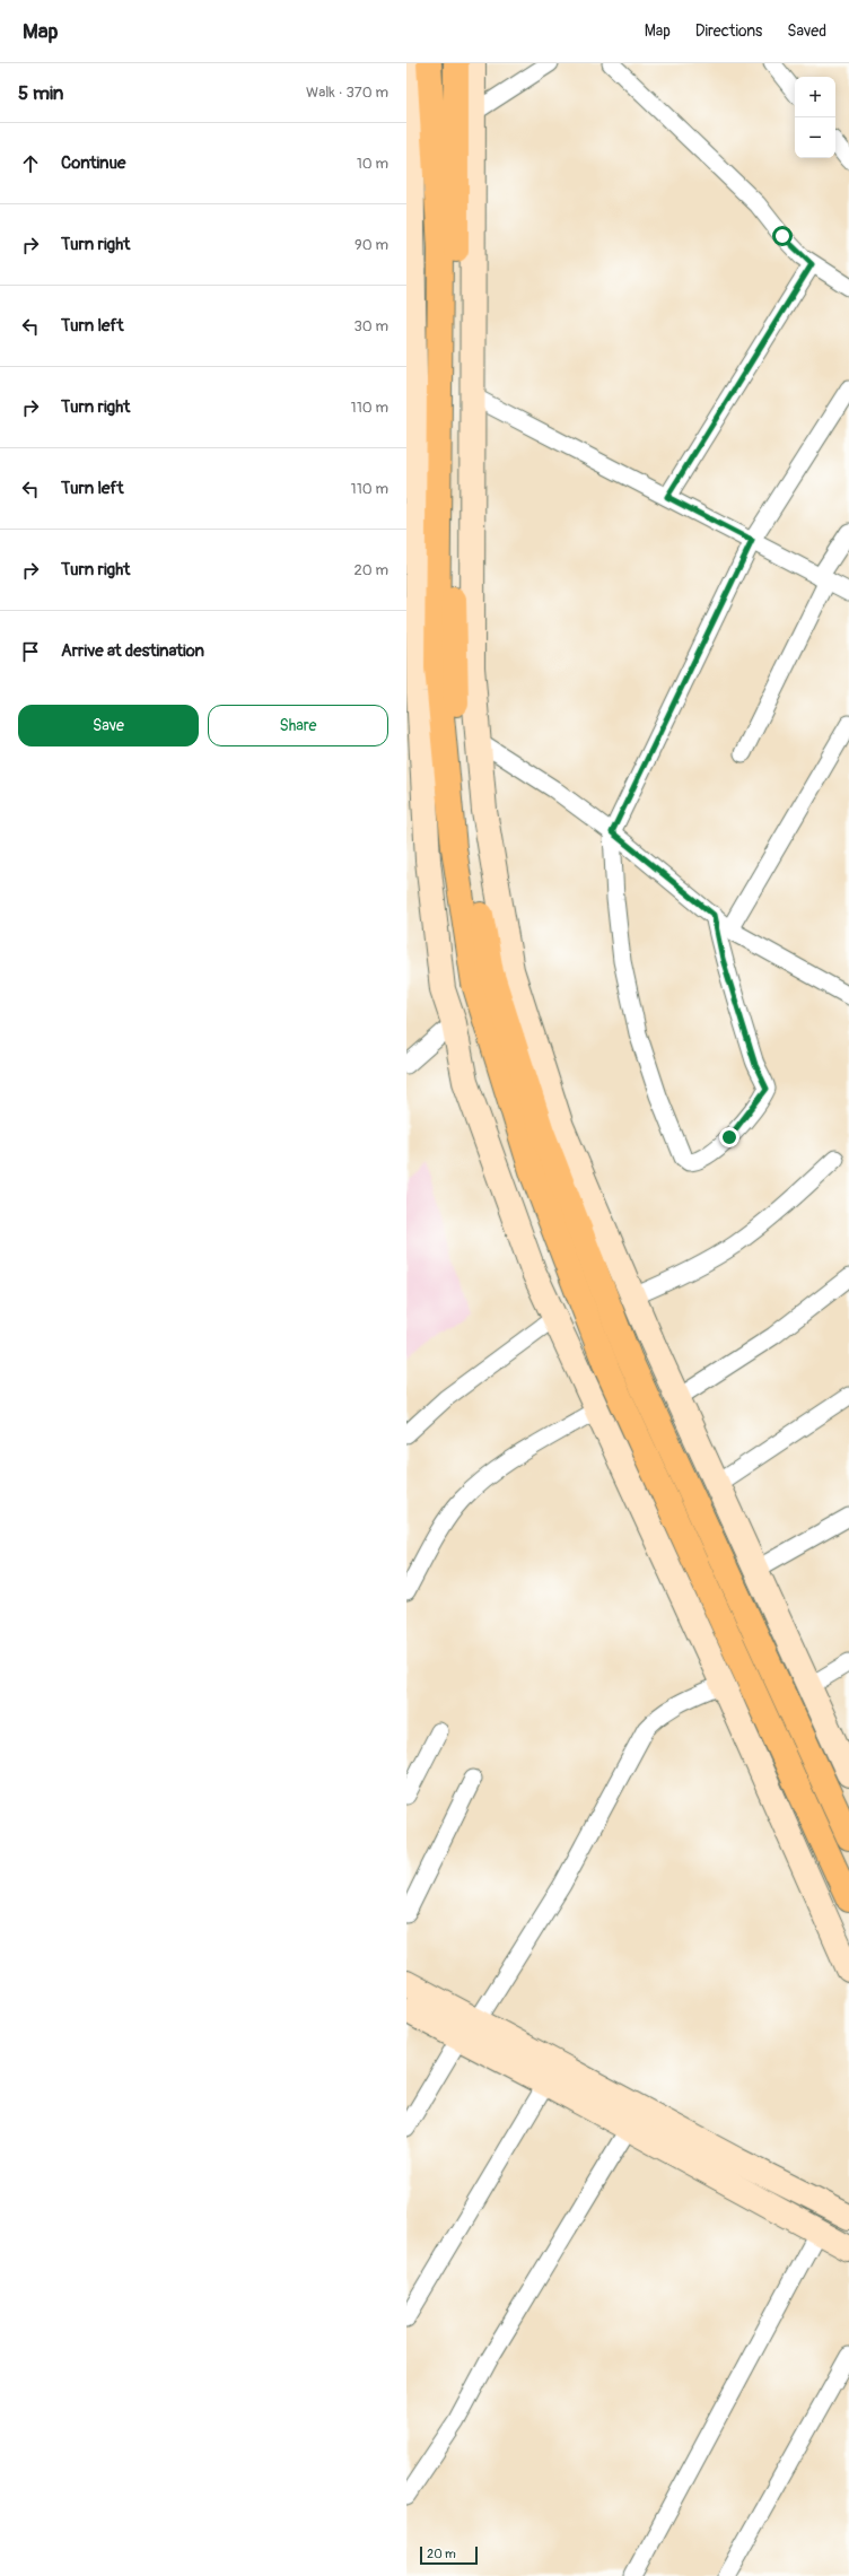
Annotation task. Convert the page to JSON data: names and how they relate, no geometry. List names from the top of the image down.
{
  "scale_bar": "20 m",
  "page": {
    "header": "Map",
    "nav": ["Map", "Directions", "Saved"],
    "heading": ["5 min", "Walk · 370 m"],
    "map_buttons": ["+", "−"],
    "list": [
      ["Continue", "10 m"],
      ["Turn right", "90 m"],
      ["Turn left", "30 m"],
      ["Turn right", "110 m"],
      ["Turn left", "110 m"],
      ["Turn right", "20 m"],
      "Arrive at destination"
    ],
    "buttons": ["Save", "Share"],
    "scale": "20 m"
  }
}
